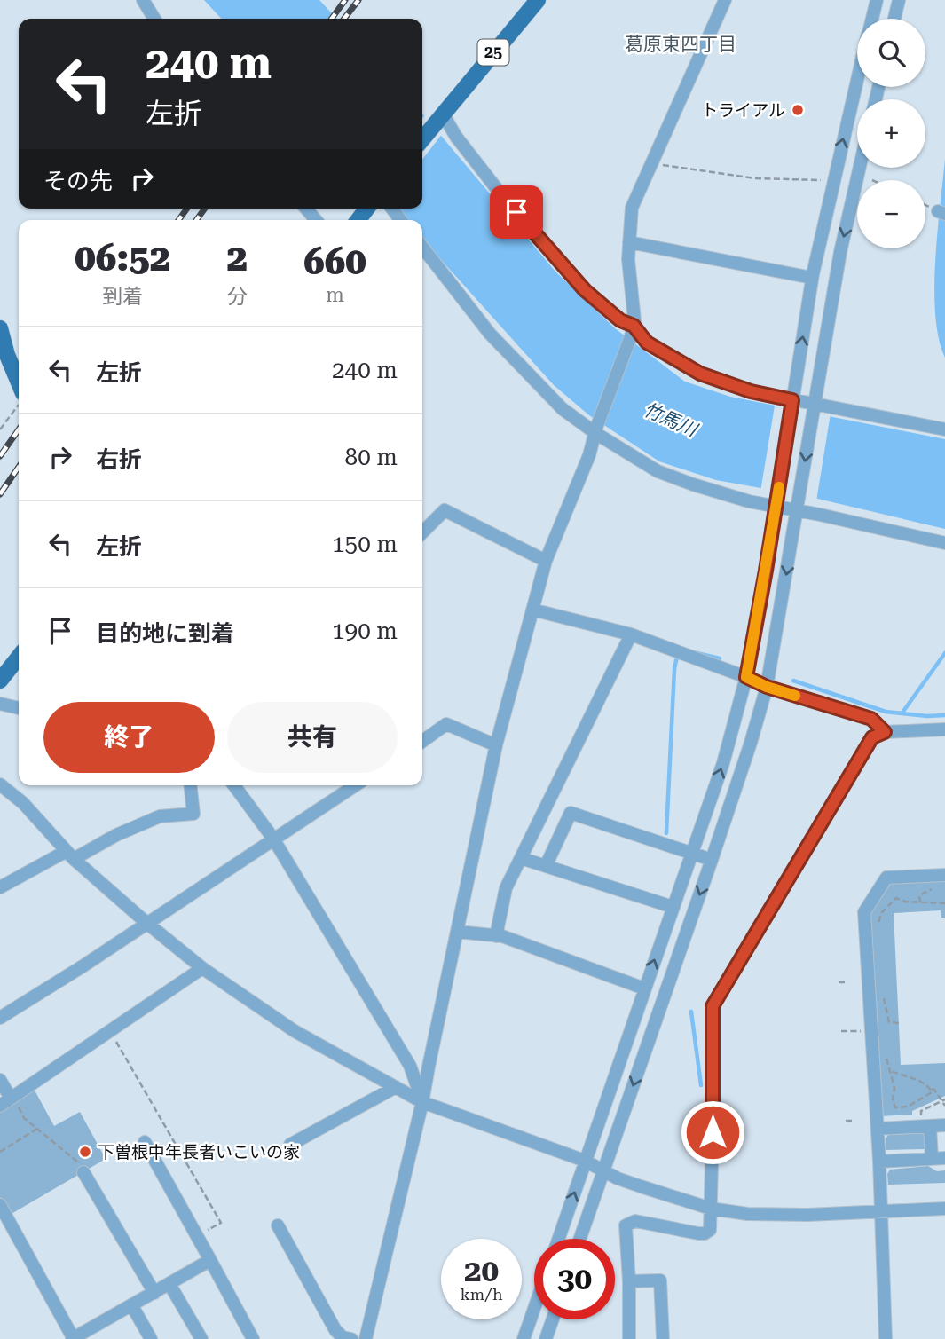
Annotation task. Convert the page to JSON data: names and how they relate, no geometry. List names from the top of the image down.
{
  "streets": {
    "main road": ["25"]
  },
  "districts": ["葛原東四丁目"],
  "water": ["竹馬川"],
  "places": ["トライアル", "下曽根中年長者いこいの家"],
  "page": {
    "map_buttons": ["+", "−"],
    "turn": ["240 m", "左折"],
    "then": "その先",
    "eta": [
      "06:52",
      "到着",
      "2",
      "分",
      "660",
      "m"
    ],
    "list": [
      {
        "name": "左折",
        "value": "240 m"
      },
      {
        "name": "右折",
        "value": "80 m"
      },
      {
        "name": "左折",
        "value": "150 m"
      },
      {
        "name": "目的地に到着",
        "value": "190 m"
      }
    ],
    "buttons": ["終了", "共有"],
    "speed": "20 km/h",
    "limit": "30"
  }
}
